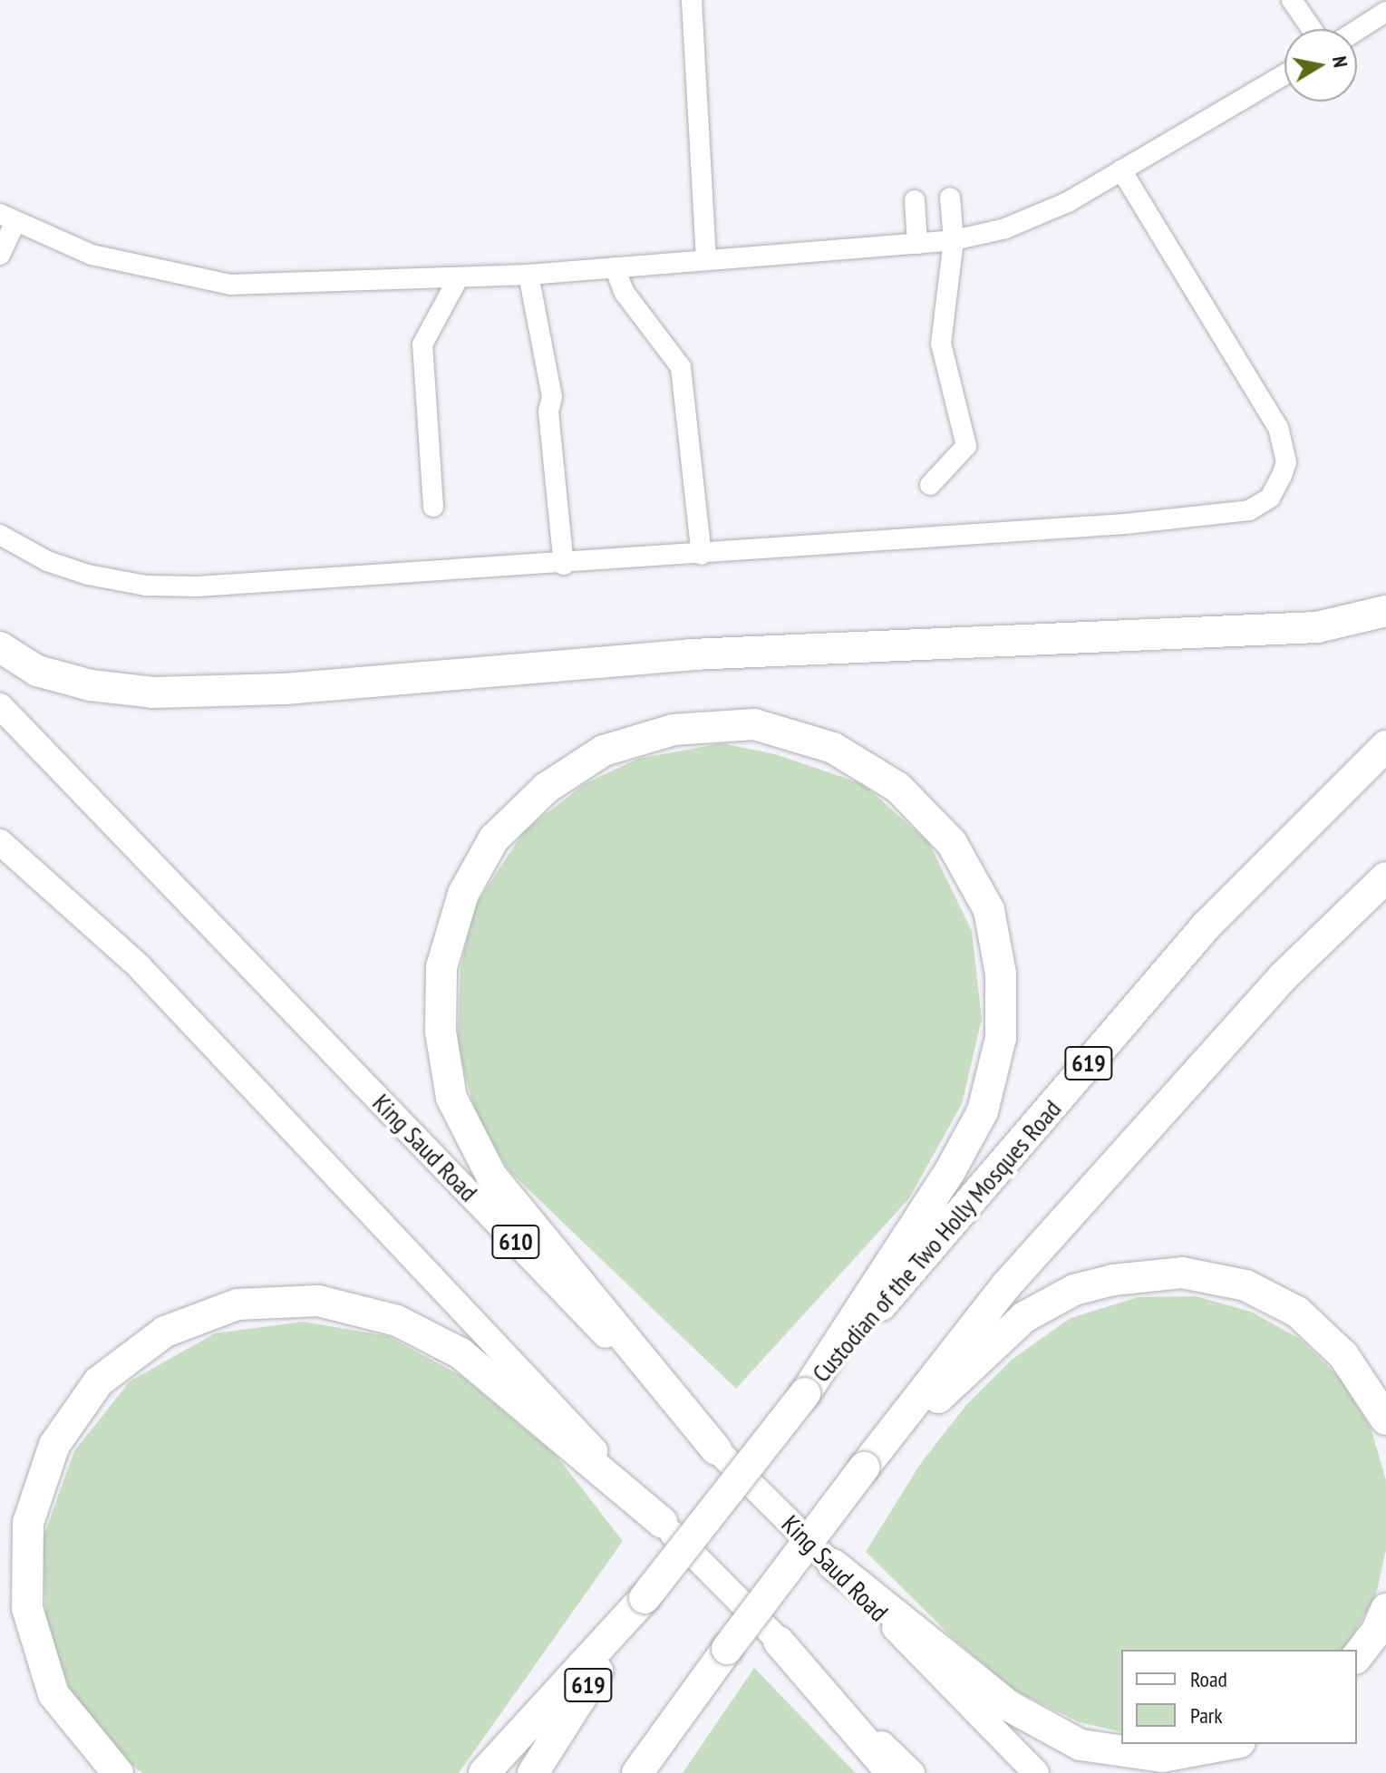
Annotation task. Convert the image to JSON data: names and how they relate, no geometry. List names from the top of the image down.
{
  "streets": {
    "highway": ["619", "Custodian of the Two Holly Mosques Road"],
    "main road": ["King Saud Road", "610"]
  },
  "legend": ["Road", "Park"],
  "north": "right"
}
